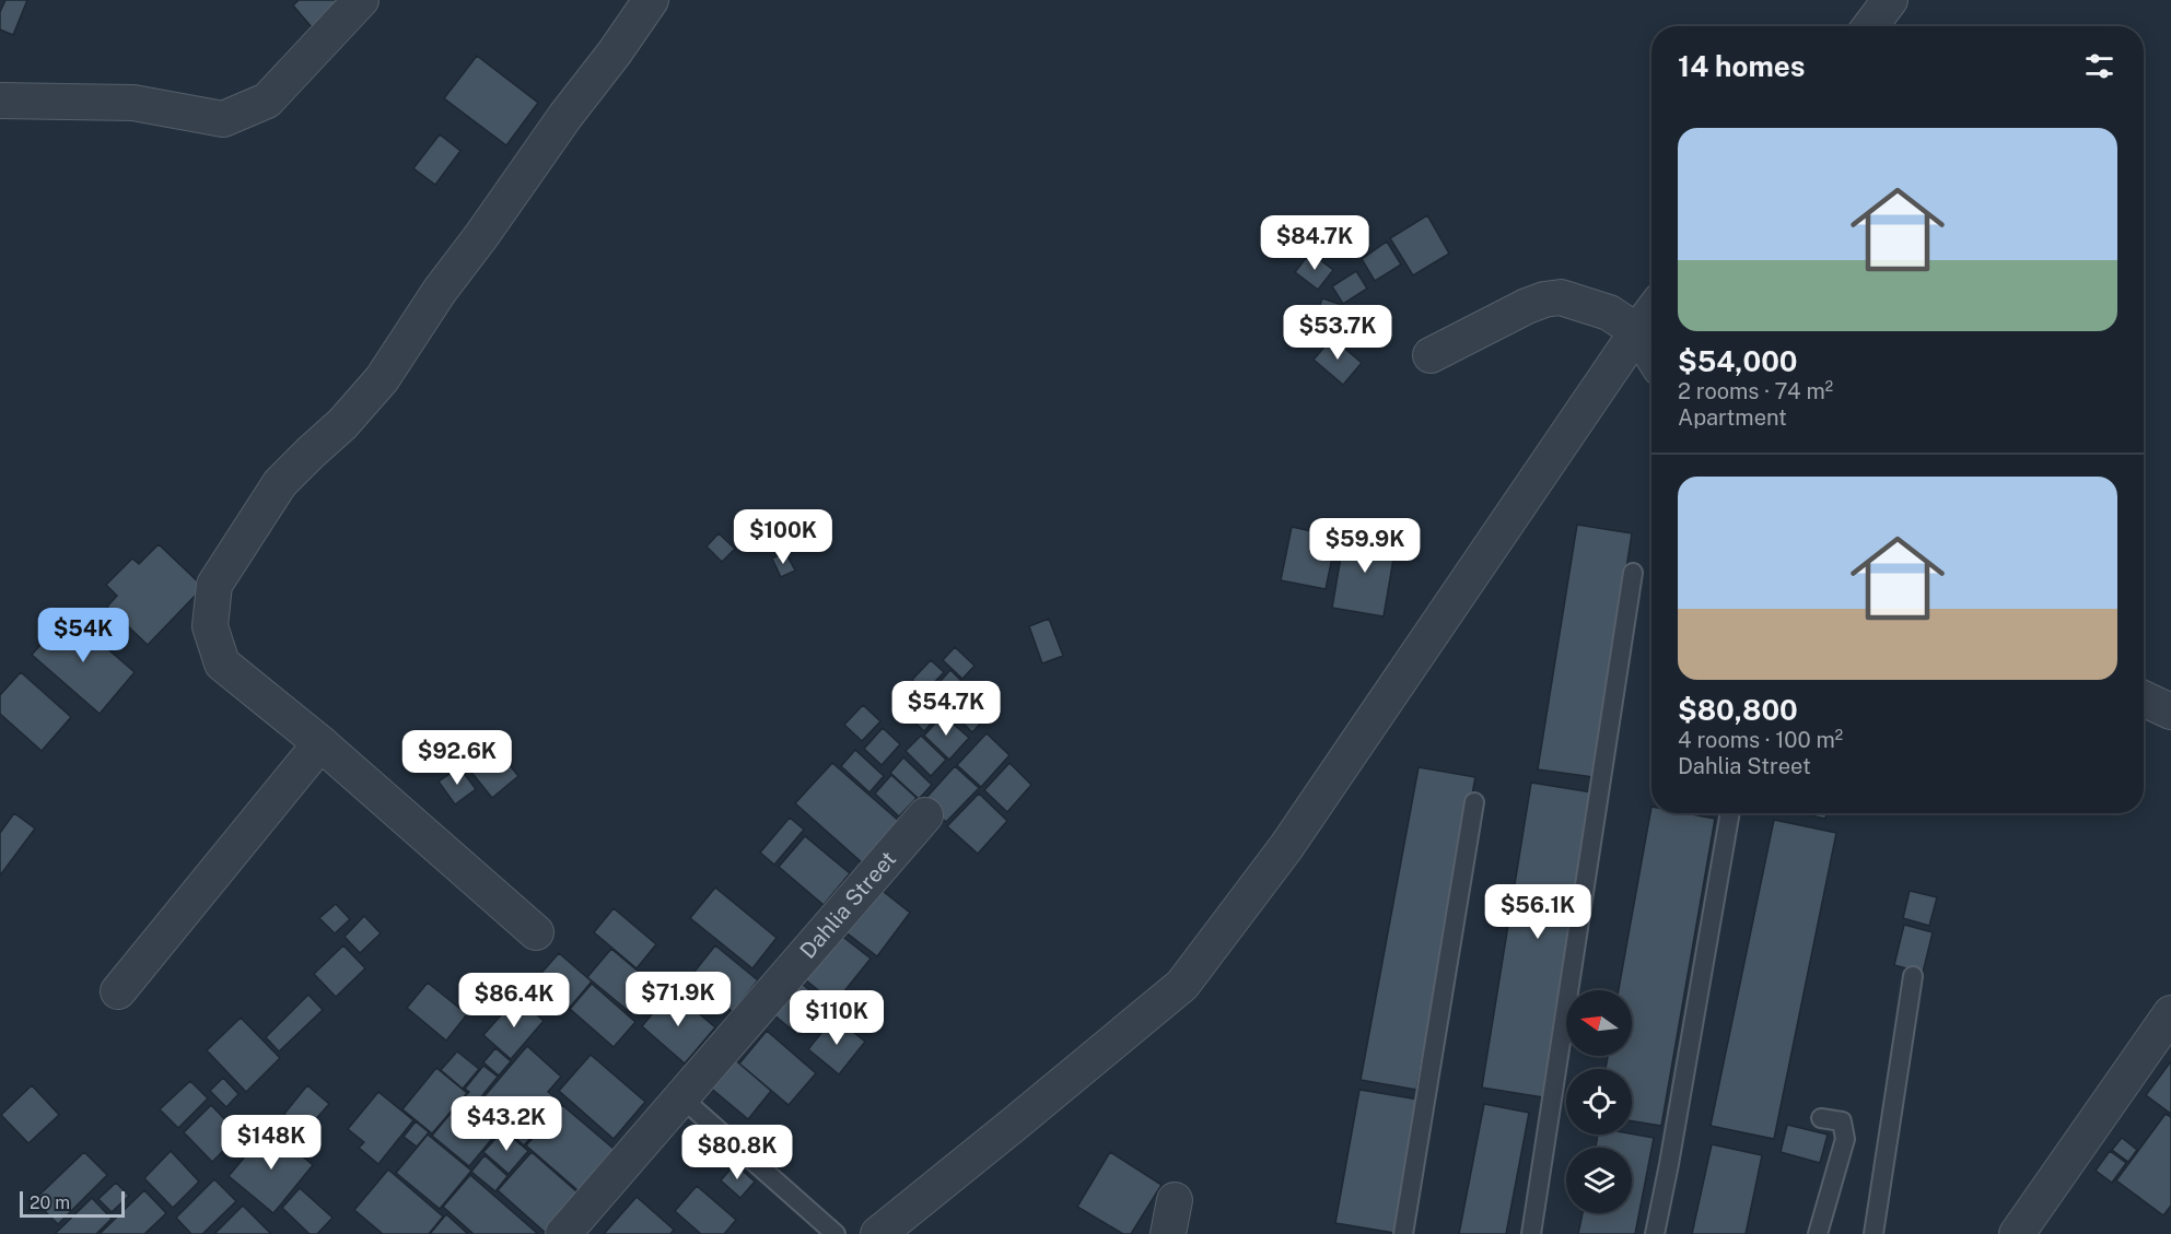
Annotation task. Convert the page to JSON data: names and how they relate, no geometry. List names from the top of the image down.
{
  "streets": {
    "street": ["Dahlia Street"]
  },
  "scale_bar": "20 m",
  "north": "left",
  "page": {
    "heading": "14 homes",
    "list": [
      {
        "name": "$54,000",
        "note": "2 rooms · 74 m² · Apartment"
      },
      {
        "name": "$80,800",
        "note": "4 rooms · 100 m² · Dahlia Street"
      }
    ],
    "price": [
      "$84.7K",
      "$53.7K",
      "$100K",
      "$59.9K",
      "$54K",
      "$54.7K",
      "$92.6K",
      "$56.1K",
      "$71.9K",
      "$86.4K",
      "$110K",
      "$43.2K",
      "$148K",
      "$80.8K"
    ],
    "scale": "20 m"
  }
}
